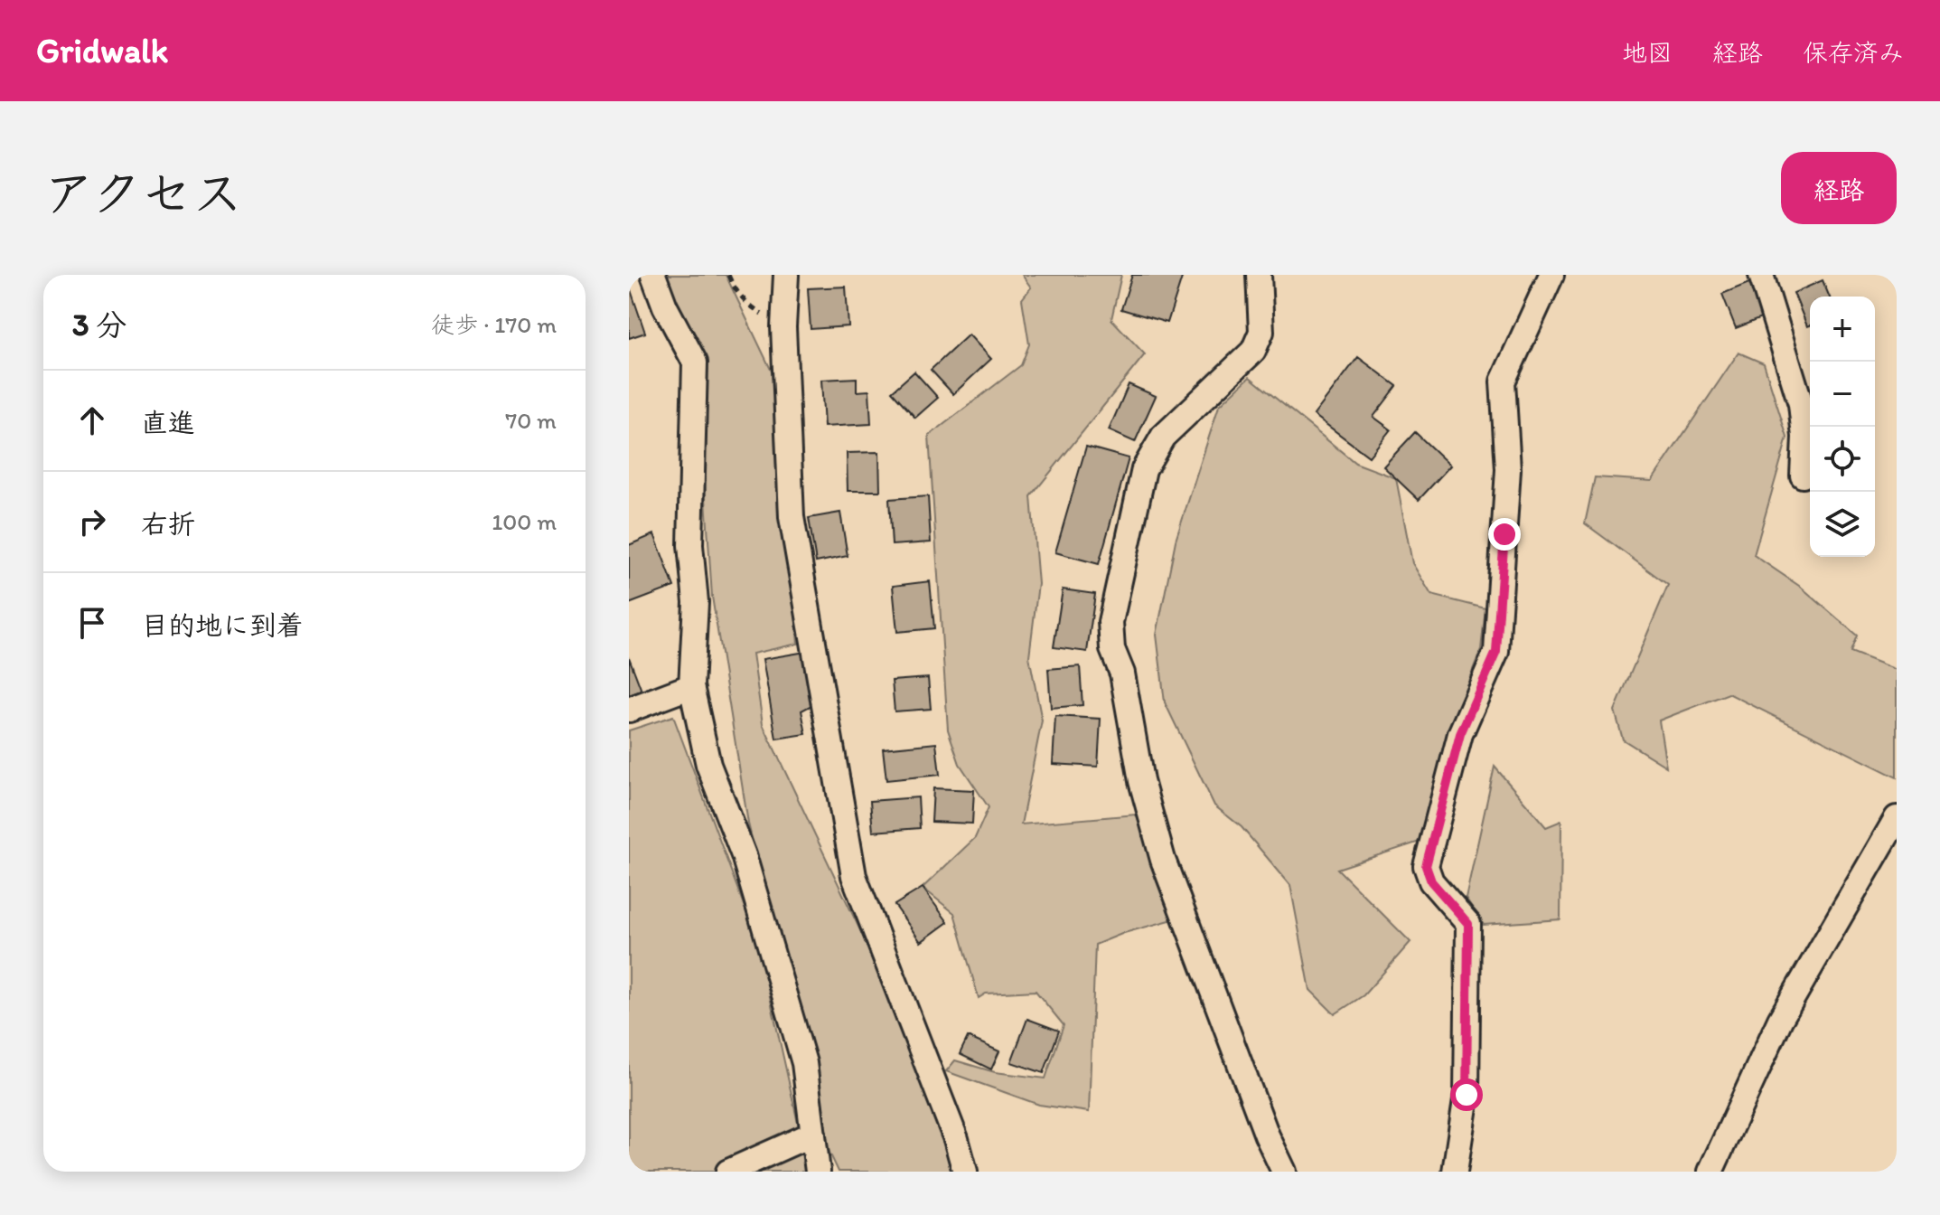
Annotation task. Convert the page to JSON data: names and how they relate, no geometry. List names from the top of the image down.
{
  "page": {
    "header": "Gridwalk",
    "nav": ["地図", "経路", "保存済み"],
    "title": "アクセス",
    "buttons": "経路",
    "heading": ["3 分", "徒歩 · 170 m"],
    "map_buttons": ["+", "−"],
    "list": [
      ["直進", "70 m"],
      ["右折", "100 m"],
      "目的地に到着"
    ]
  }
}
